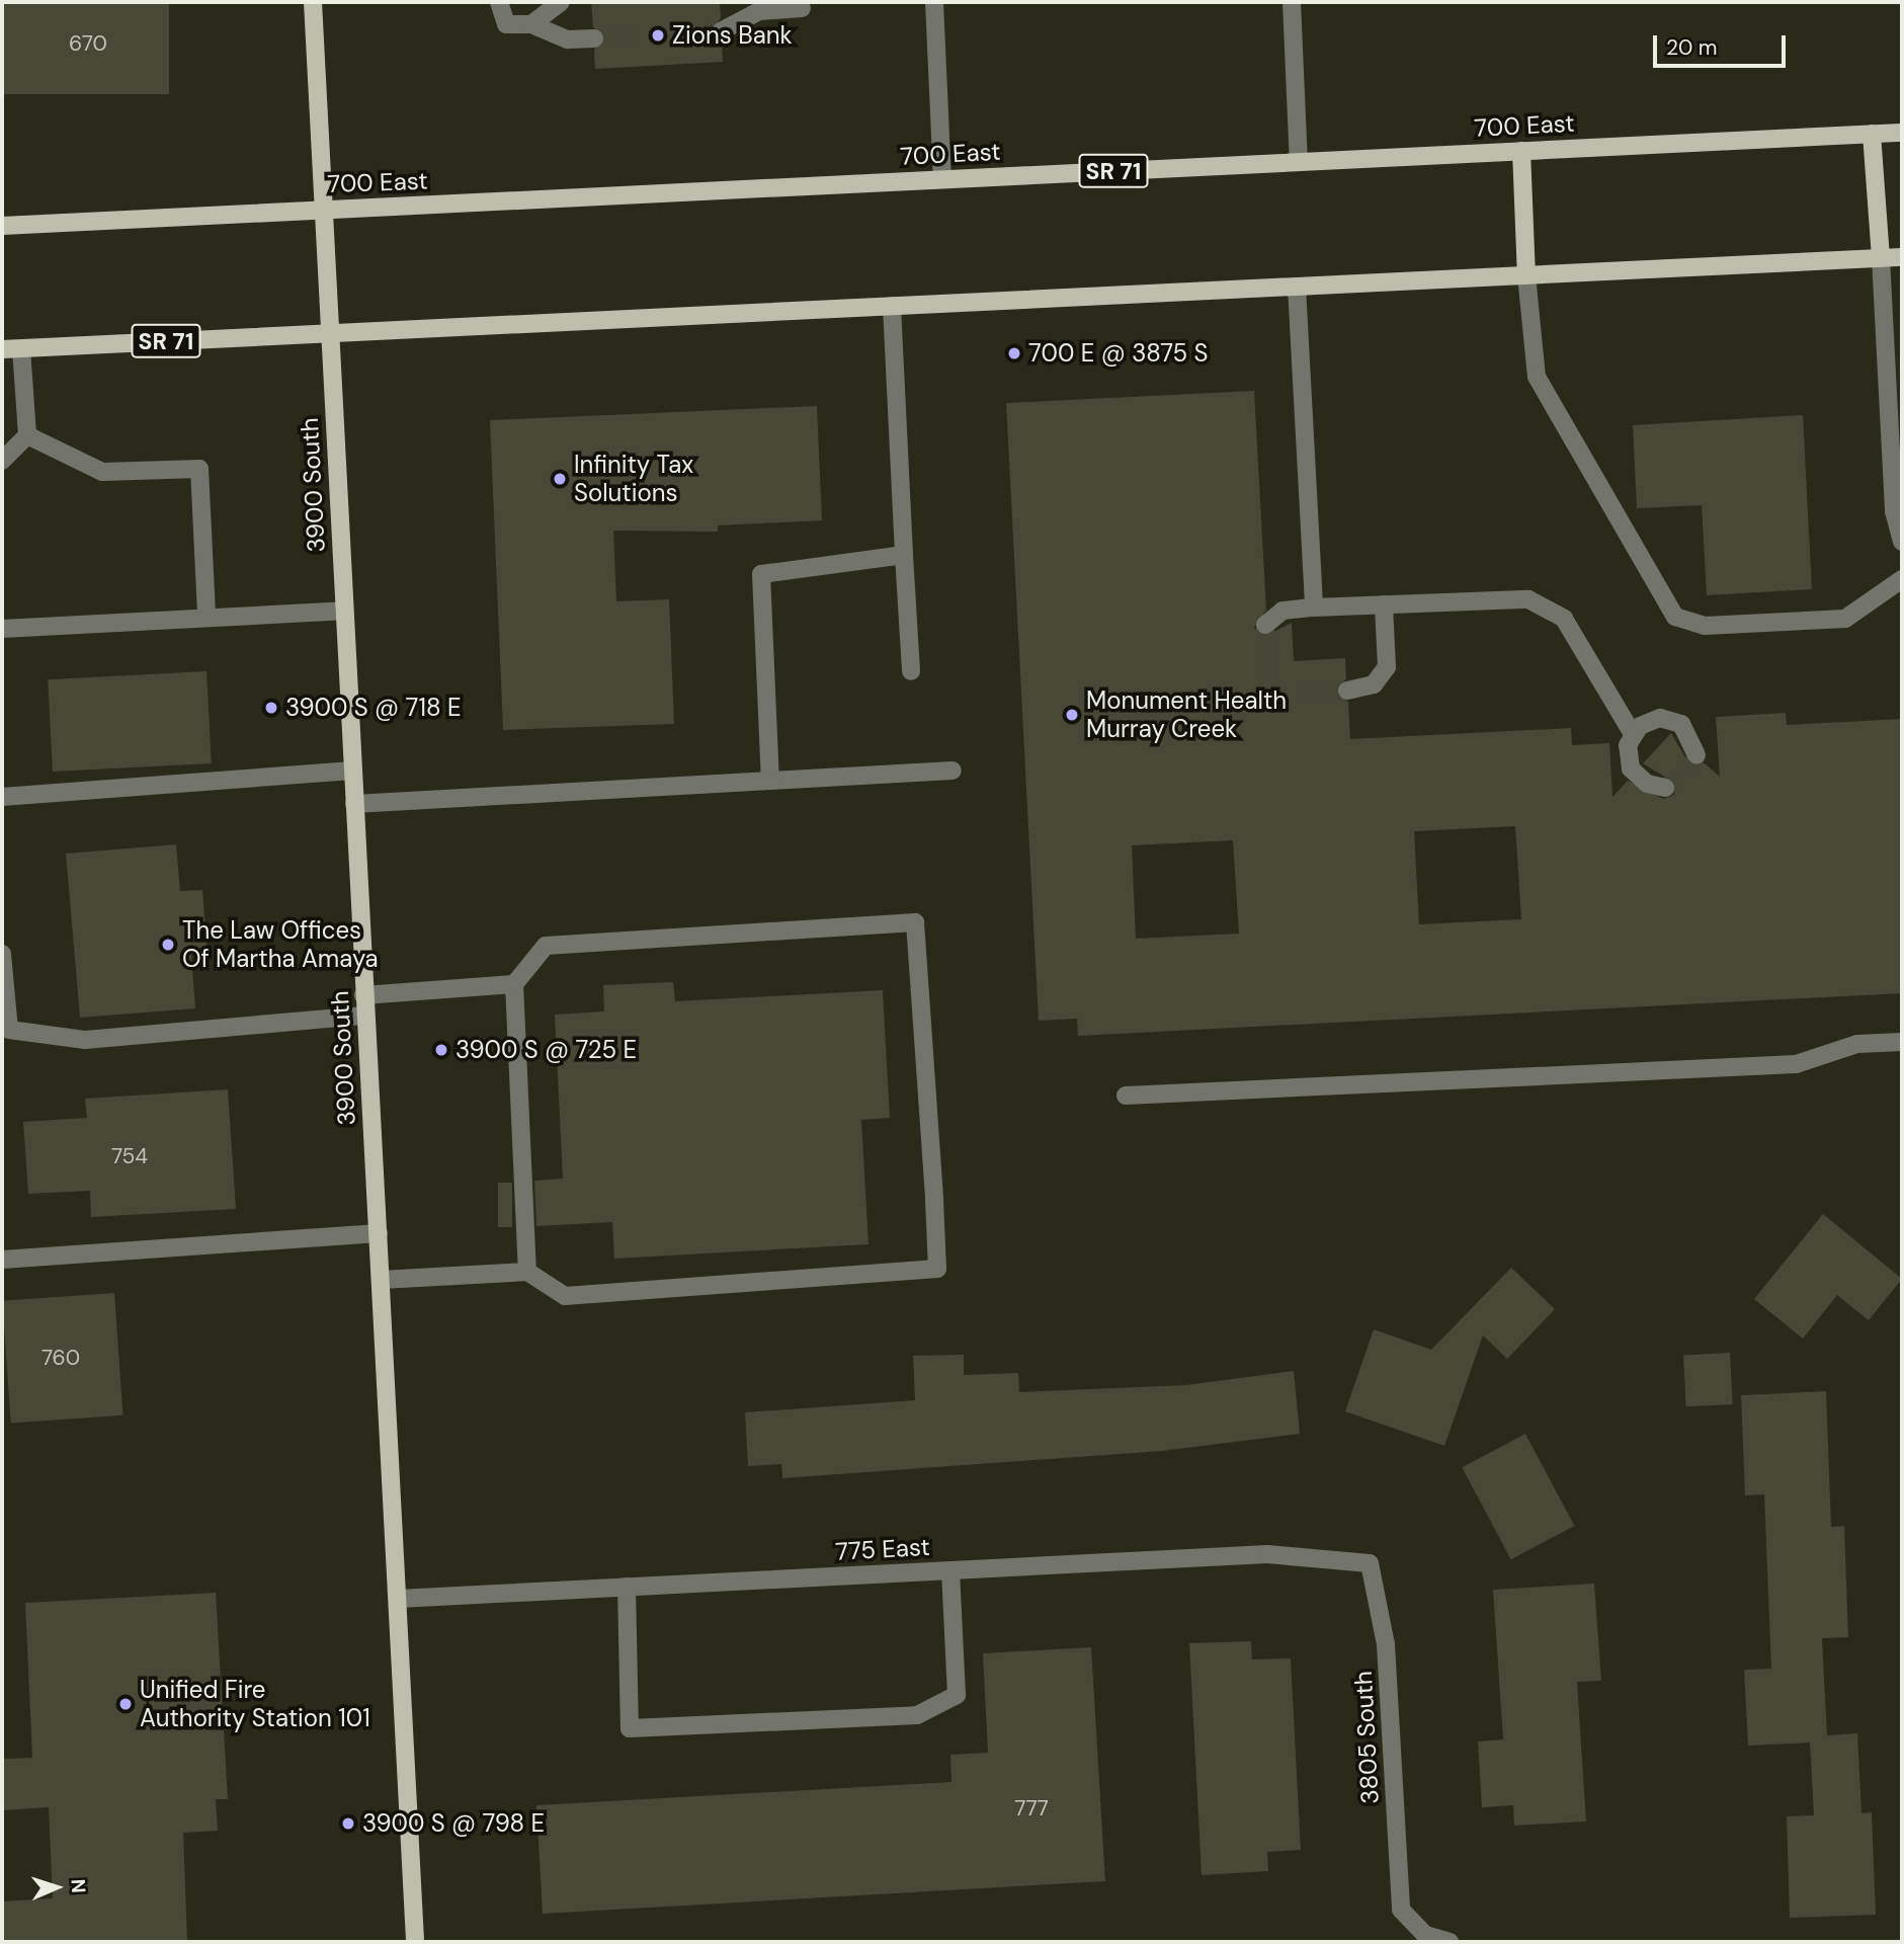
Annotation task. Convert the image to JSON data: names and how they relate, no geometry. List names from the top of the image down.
{
  "streets": {
    "main road": ["700 East", "SR 71", "3900 South"],
    "street": ["775 East", "3805 South"]
  },
  "crossings": [
    ["700 East", "3900 South"],
    ["SR 71", "3900 South"],
    ["3900 South", "775 East"],
    ["775 East", "3805 South"]
  ],
  "places": [
    "Zions Bank",
    "700 E @ 3875 S",
    "Infinity Tax Solutions",
    "3900 S @ 718 E",
    "Monument Health Murray Creek",
    "The Law Offices Of Martha Amaya",
    "3900 S @ 725 E",
    "Unified Fire Authority Station 101",
    "3900 S @ 798 E"
  ],
  "house_numbers": [
    "670",
    "754",
    "760",
    "777"
  ],
  "scale_bar": "20 m",
  "north": "right"
}
